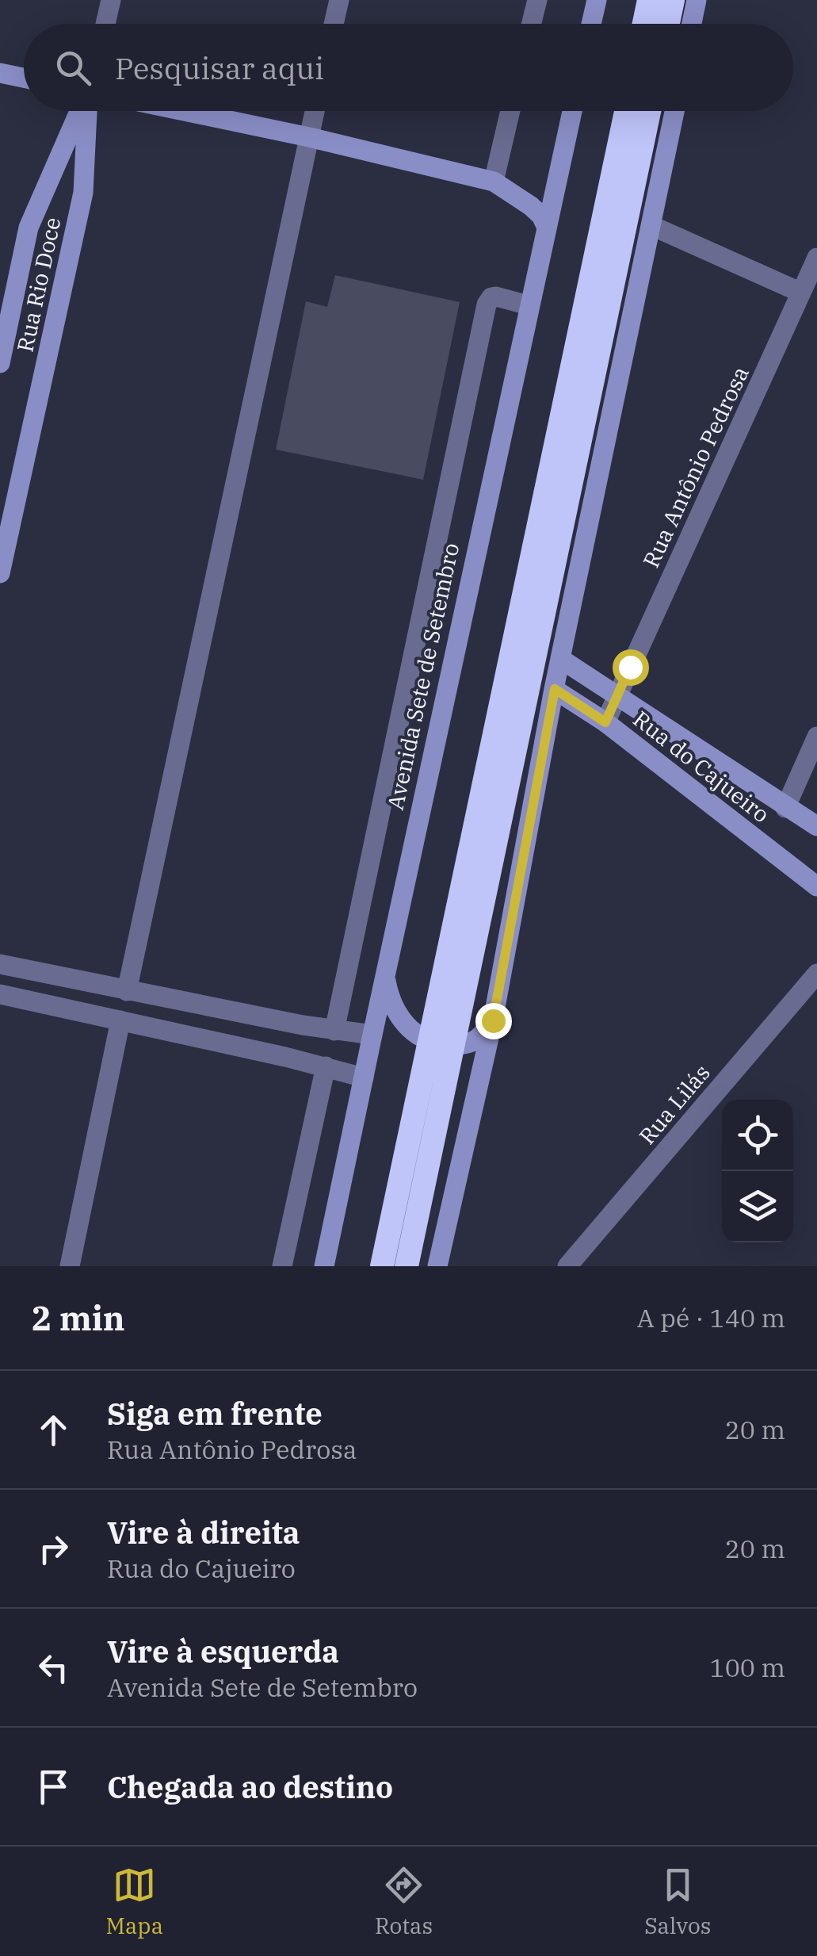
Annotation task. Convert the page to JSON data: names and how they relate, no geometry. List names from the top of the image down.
{
  "streets": {
    "main road": ["Rua Rio Doce", "Avenida Sete de Setembro", "Rua do Cajueiro"],
    "street": ["Rua Antônio Pedrosa", "Rua Lilás"]
  },
  "crossings": [
    ["Rua Antônio Pedrosa", "Rua do Cajueiro"]
  ],
  "page": {
    "search": "Pesquisar aqui",
    "heading": ["2 min", "A pé · 140 m"],
    "list": [
      ["Siga em frente", "Rua Antônio Pedrosa", "20 m"],
      ["Vire à direita", "Rua do Cajueiro", "20 m"],
      ["Vire à esquerda", "Avenida Sete de Setembro", "100 m"],
      "Chegada ao destino"
    ],
    "nav": ["Mapa", "Rotas", "Salvos"]
  }
}
